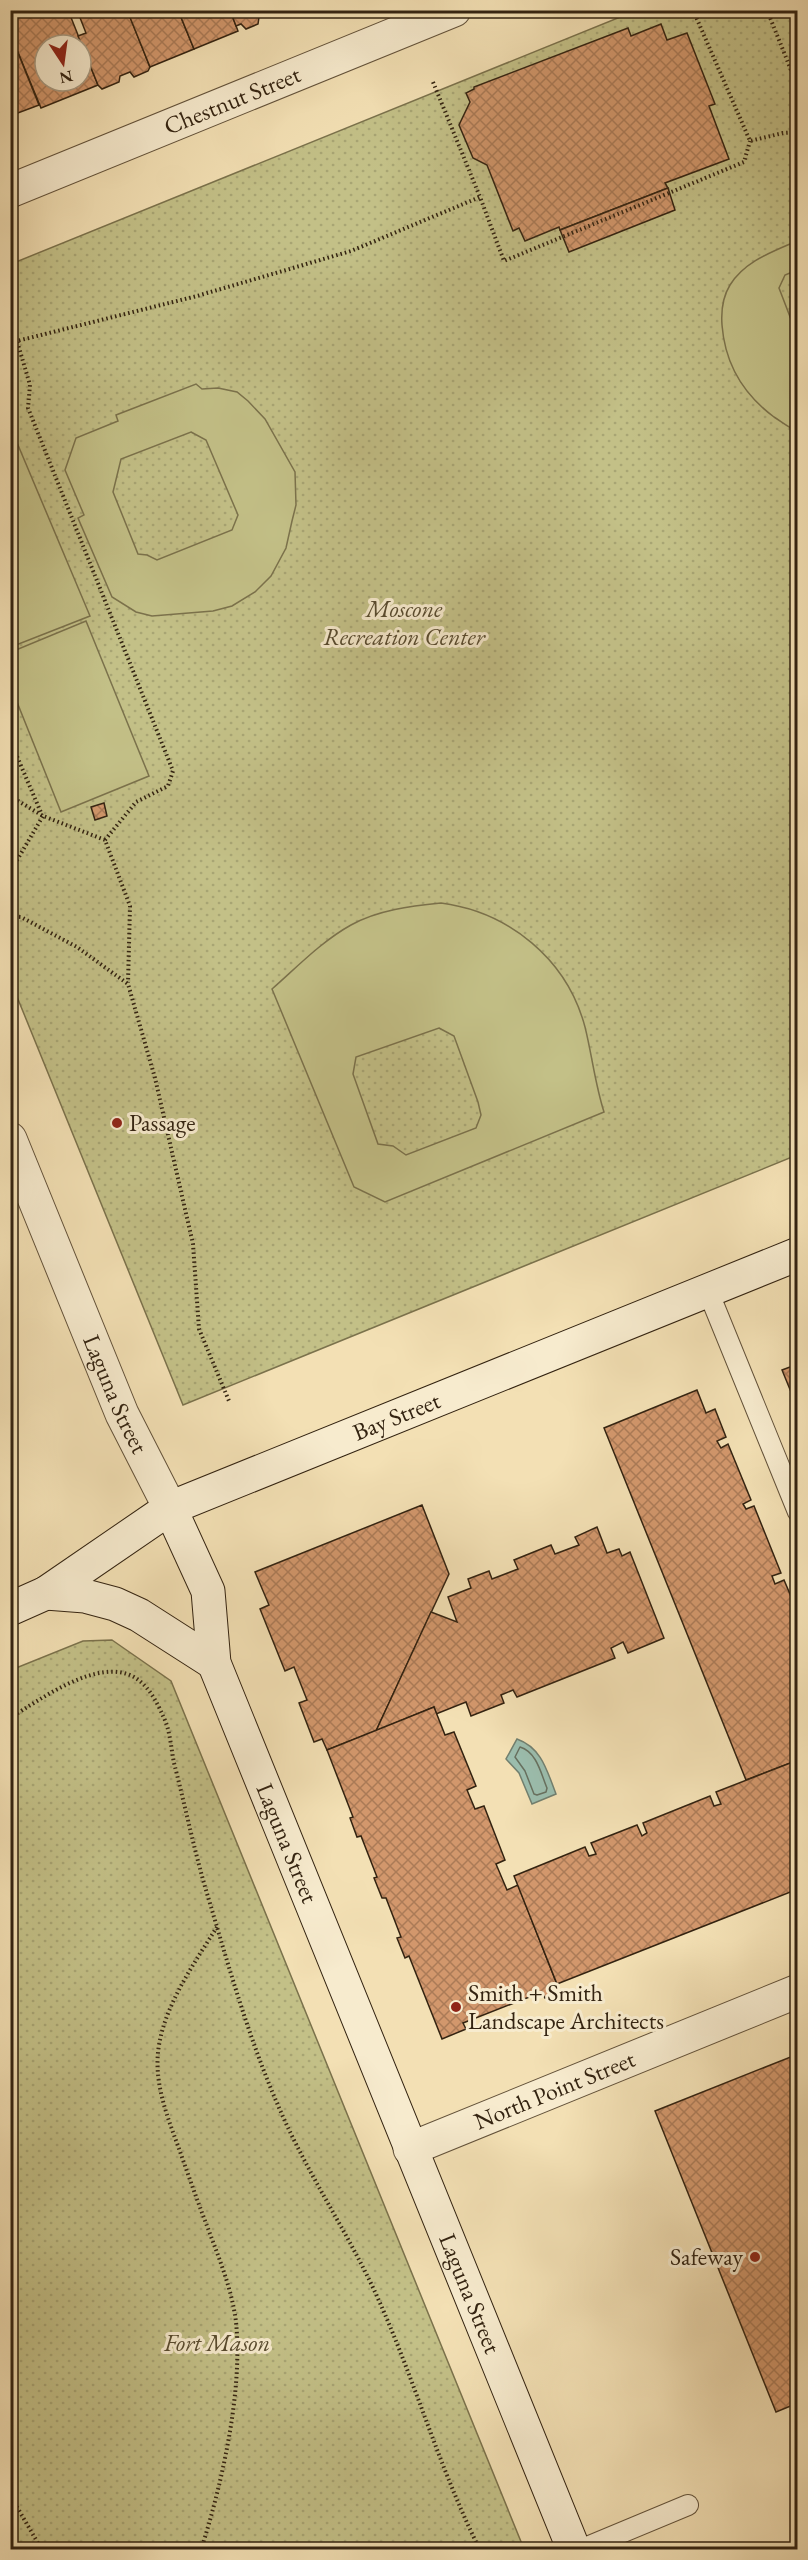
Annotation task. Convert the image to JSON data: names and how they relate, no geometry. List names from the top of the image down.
{
  "streets": {
    "street": [
      "Chestnut Street",
      "Laguna Street",
      "Bay Street",
      "North Point Street"
    ]
  },
  "crossings": [
    ["Laguna Street", "Bay Street"],
    ["Laguna Street", "North Point Street"]
  ],
  "parks": ["Moscone Recreation Center", "Fort Mason"],
  "places": ["Passage", "Smith + Smith Landscape Architects", "Safeway"],
  "north": "bottom"
}
